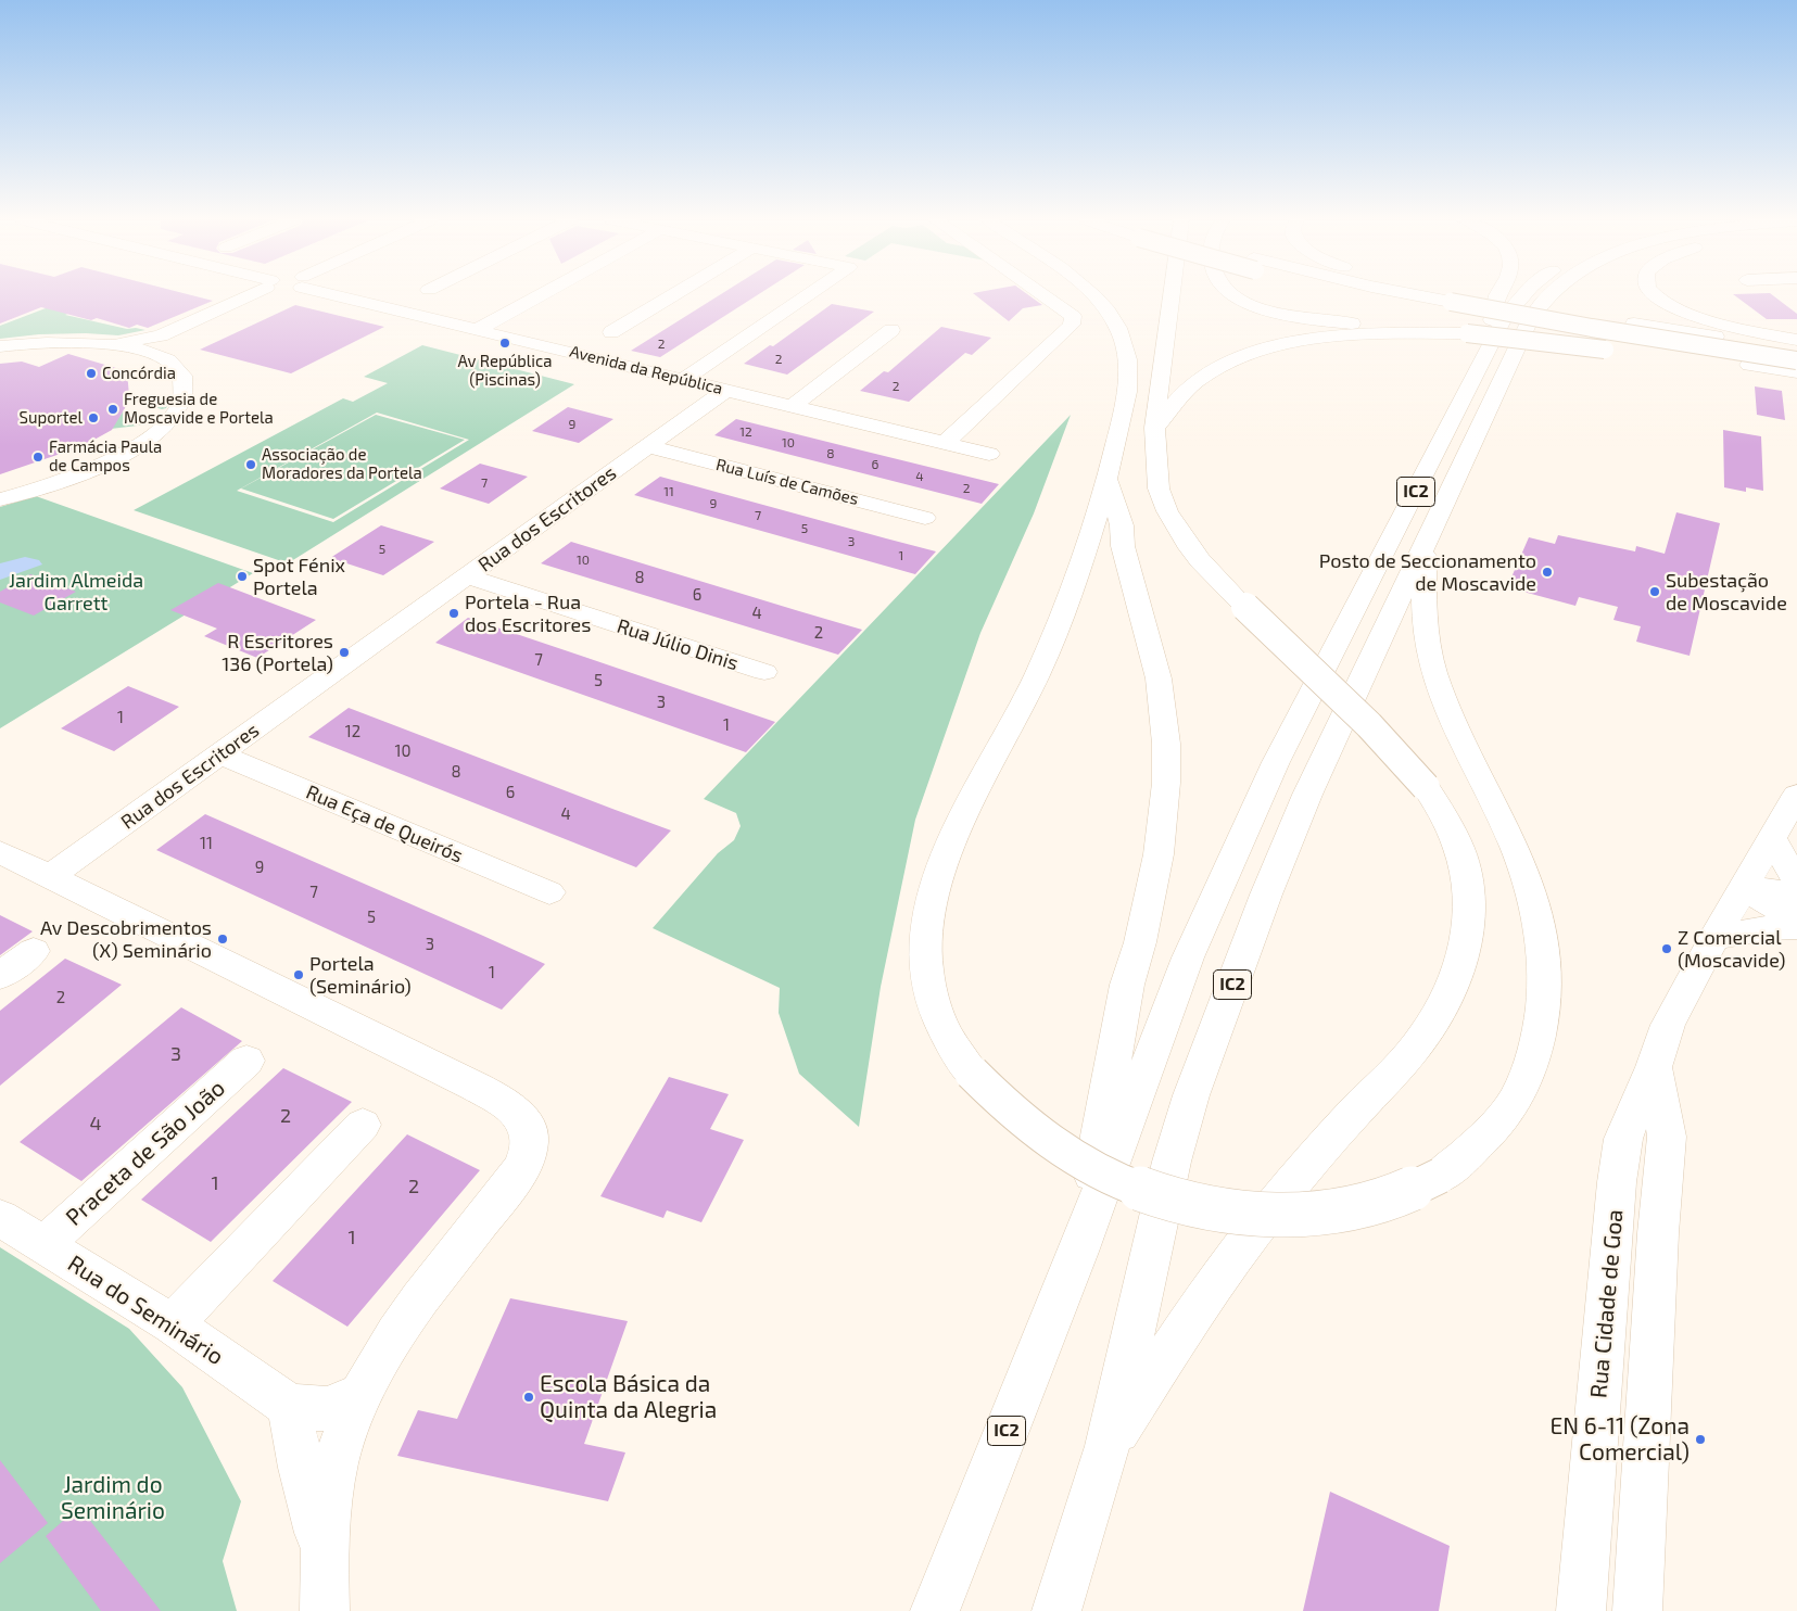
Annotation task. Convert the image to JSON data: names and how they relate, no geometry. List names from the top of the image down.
{
  "streets": {
    "main road": [
      "Avenida da República",
      "Rua Luís de Camões",
      "IC2",
      "Rua dos Escritores",
      "Rua Júlio Dinis",
      "Rua Eça de Queirós",
      "Praceta de São João",
      "Rua Cidade de Goa",
      "Rua do Seminário"
    ]
  },
  "crossings": [
    ["Avenida da República", "Rua dos Escritores"],
    ["Rua Luís de Camões", "Rua dos Escritores"],
    ["Rua dos Escritores", "Rua Júlio Dinis"],
    ["Rua dos Escritores", "Rua Eça de Queirós"],
    ["Praceta de São João", "Rua do Seminário"]
  ],
  "parks": ["Jardim Almeida Garrett", "Jardim do Seminário"],
  "places": [
    "Av República (Piscinas)",
    "Concórdia",
    "Freguesia de Moscavide e Portela",
    "Suportel",
    "Farmácia Paula de Campos",
    "Associação de Moradores da Portela",
    "Posto de Seccionamento de Moscavide",
    "Spot Fénix Portela",
    "Subestação de Moscavide",
    "Portela - Rua dos Escritores",
    "R Escritores 136 (Portela)",
    "Av Descobrimentos (X) Seminário",
    "Z Comercial (Moscavide)",
    "Portela (Seminário)",
    "Escola Básica da Quinta da Alegria",
    "EN 6-11 (Zona Comercial)"
  ],
  "house_numbers": [
    "2",
    "2",
    "2",
    "9",
    "12",
    "10",
    "8",
    "6",
    "4",
    "7",
    "2",
    "11",
    "9",
    "7",
    "5",
    "3",
    "5",
    "1",
    "10",
    "8",
    "6",
    "4",
    "2",
    "7",
    "5",
    "3",
    "1",
    "1",
    "12",
    "10",
    "8",
    "6",
    "4",
    "11",
    "9",
    "7",
    "5",
    "3",
    "1",
    "2",
    "3",
    "2",
    "4",
    "1",
    "2",
    "1"
  ]
}
